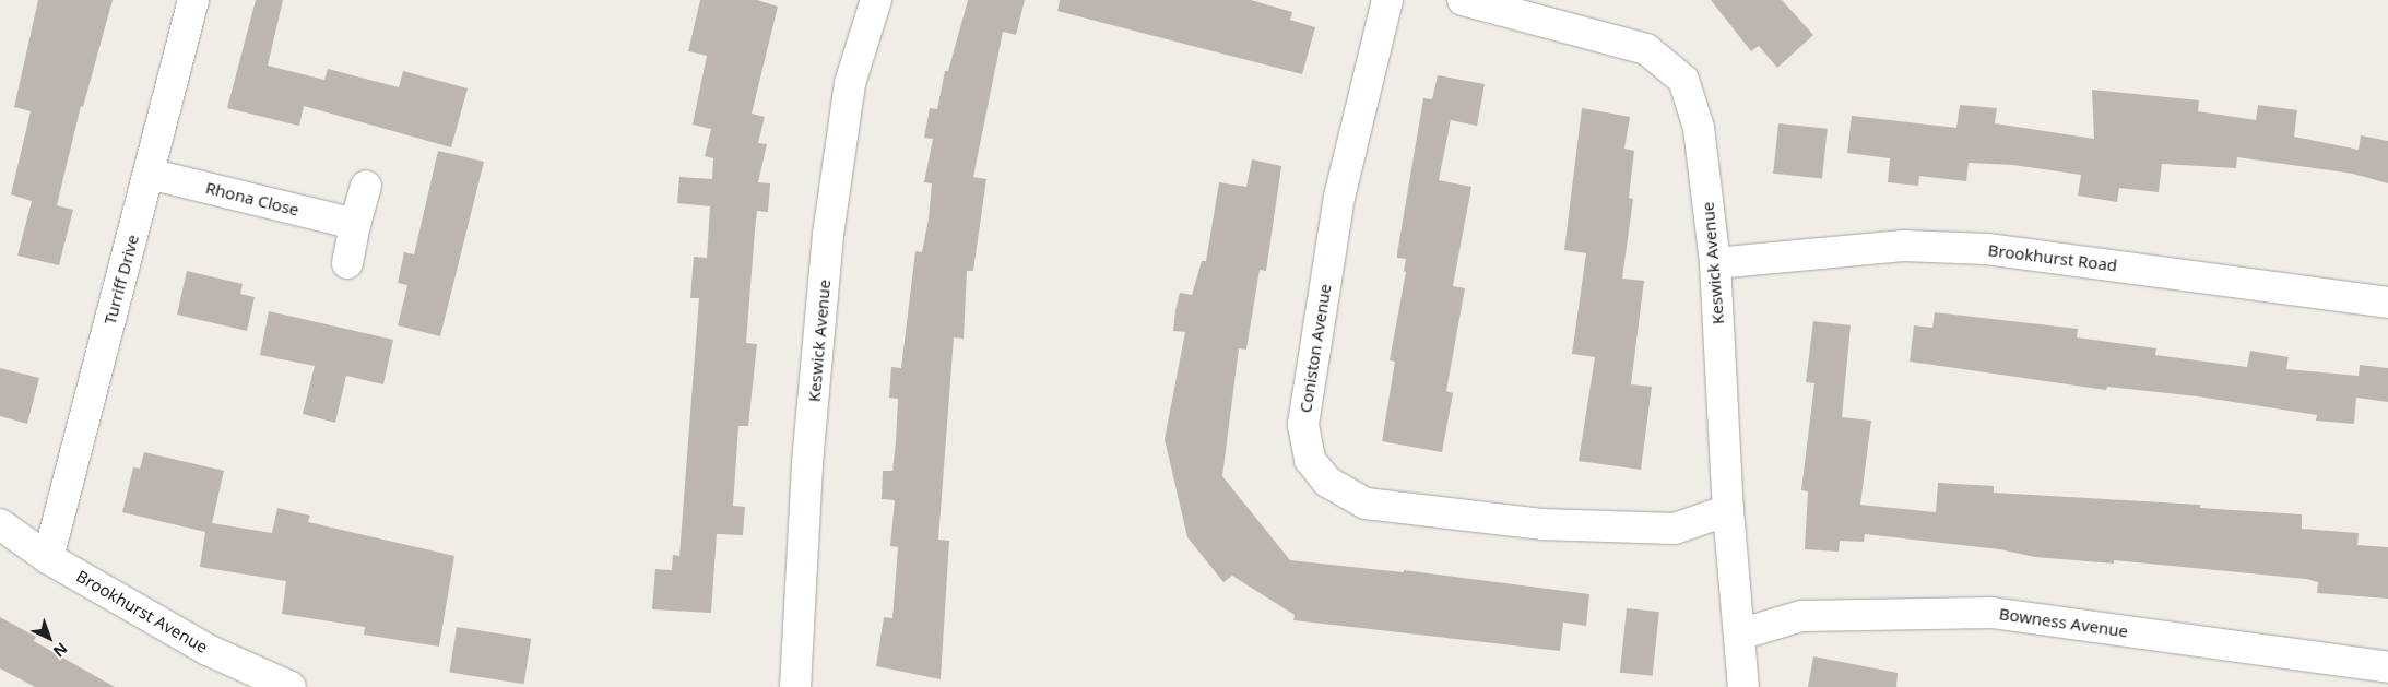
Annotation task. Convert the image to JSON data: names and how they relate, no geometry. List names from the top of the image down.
{
  "streets": {
    "street": [
      "Rhona Close",
      "Brookhurst Road",
      "Keswick Avenue",
      "Turriff Drive",
      "Coniston Avenue",
      "Brookhurst Avenue",
      "Bowness Avenue"
    ]
  },
  "crossings": [
    ["Rhona Close", "Turriff Drive"],
    ["Brookhurst Road", "Keswick Avenue"],
    ["Keswick Avenue", "Coniston Avenue"],
    ["Keswick Avenue", "Bowness Avenue"],
    ["Turriff Drive", "Brookhurst Avenue"]
  ],
  "north": "bottom right"
}
